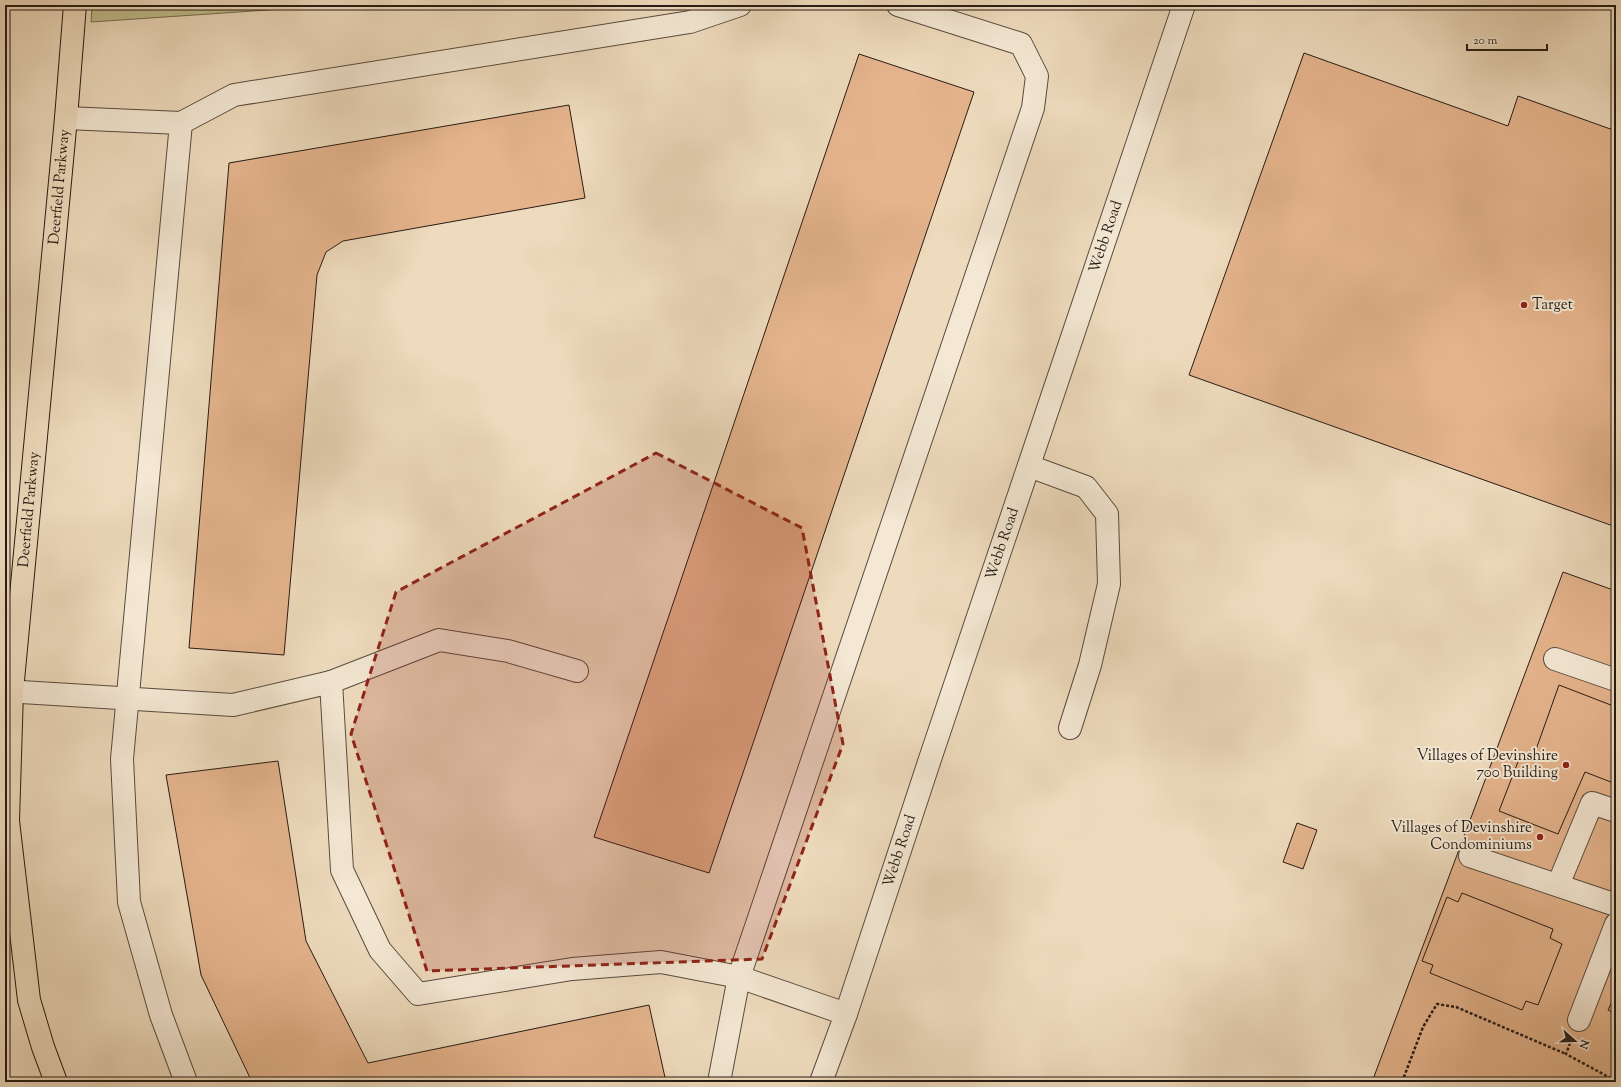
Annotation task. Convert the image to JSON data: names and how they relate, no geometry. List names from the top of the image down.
{
  "streets": {
    "main road": ["Deerfield Parkway"],
    "street": ["Webb Road"]
  },
  "places": ["Target", "Villages of Devinshire 700 Building", "Villages of Devinshire Condominiums"],
  "scale_bar": "20 m",
  "north": "right"
}
